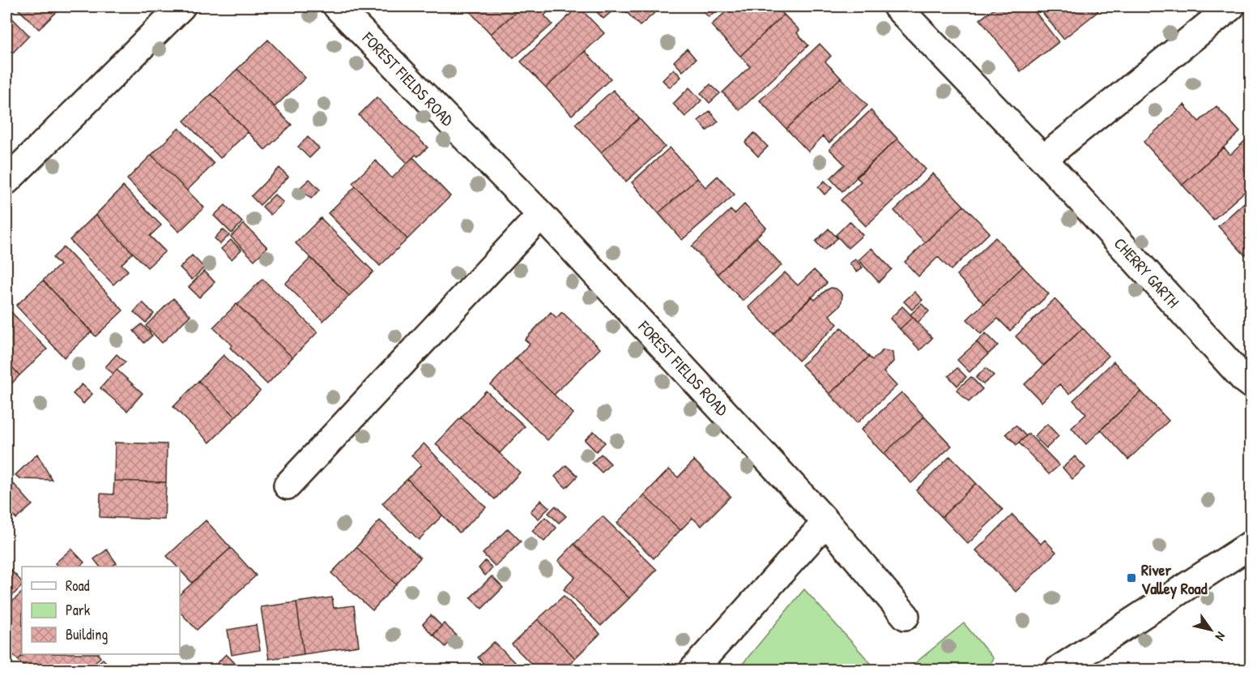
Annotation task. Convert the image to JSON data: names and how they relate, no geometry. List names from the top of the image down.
{
  "streets": {
    "street": ["FOREST FIELDS ROAD", "CHERRY GARTH"]
  },
  "places": {
    "transit": ["River Valley Road"]
  },
  "legend": ["Road", "Park", "Building"],
  "north": "bottom right"
}
